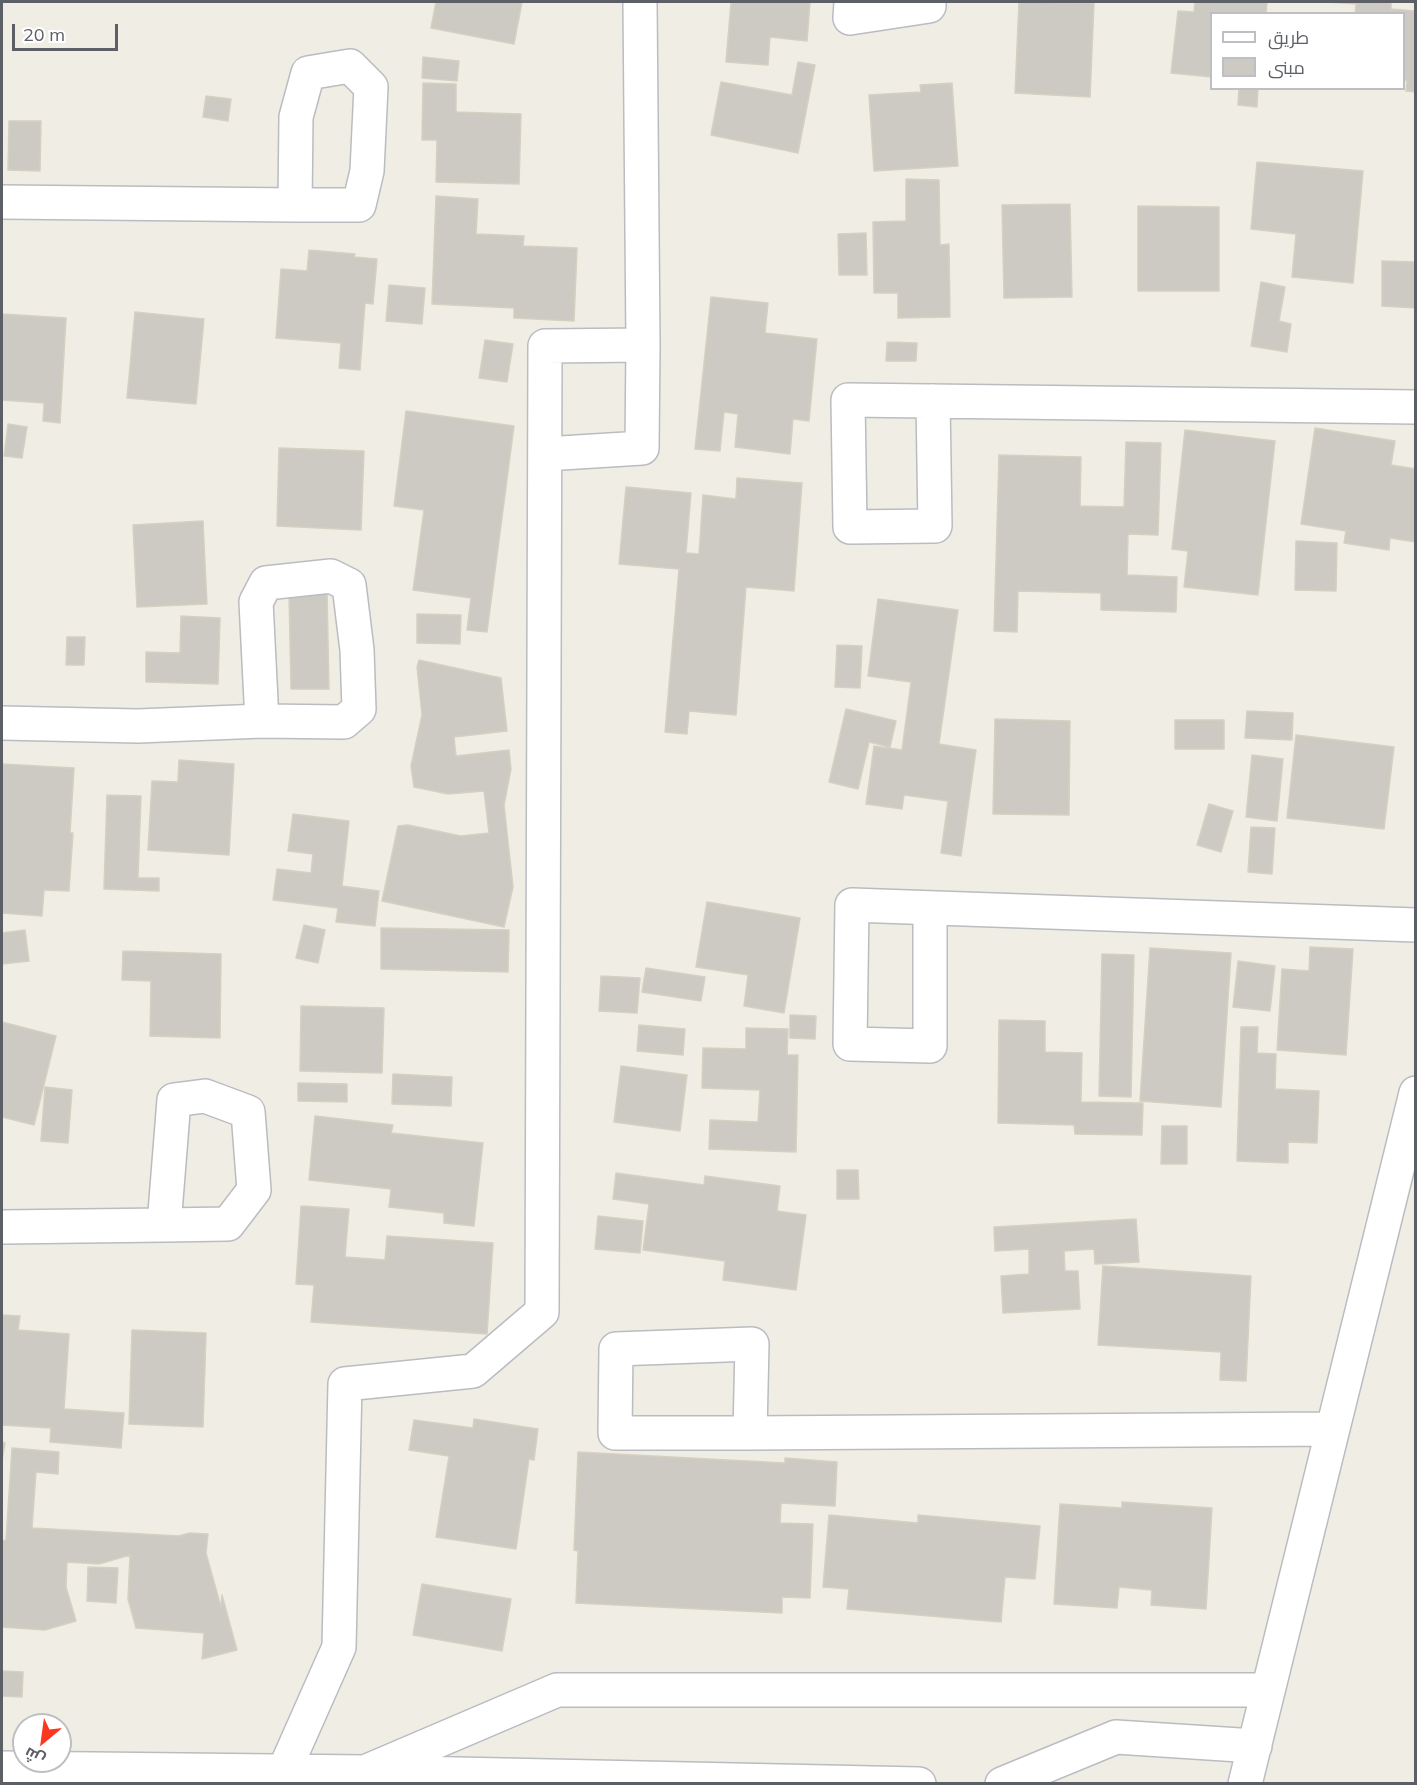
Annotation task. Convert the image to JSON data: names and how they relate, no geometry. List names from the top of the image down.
{
  "legend": ["طريق", "مبنى"],
  "scale_bar": "20 m",
  "north": "bottom left"
}
